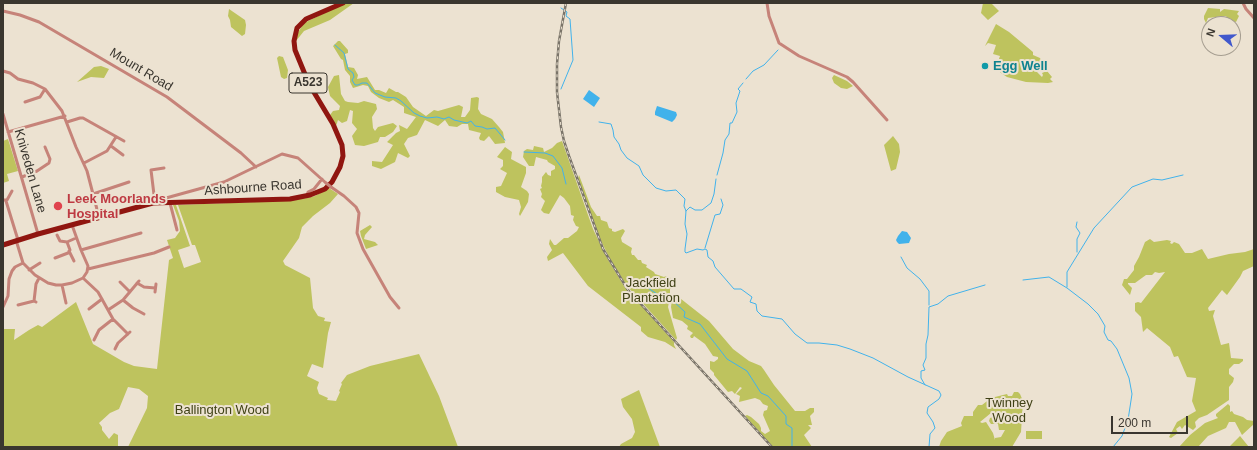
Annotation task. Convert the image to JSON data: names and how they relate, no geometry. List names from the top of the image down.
{
  "streets": {
    "highway": ["A523", "Ashbourne Road"],
    "street": ["Mount Road", "Kniveden Lane"]
  },
  "crossings": [
    ["Kniveden Lane", "Ashbourne Road"]
  ],
  "parks": ["Jackfield Plantation", "Twinney Wood", "Ballington Wood"],
  "places": ["Egg Well", "Leek Moorlands Hospital"],
  "scale_bar": "200 m",
  "north": "left"
}
